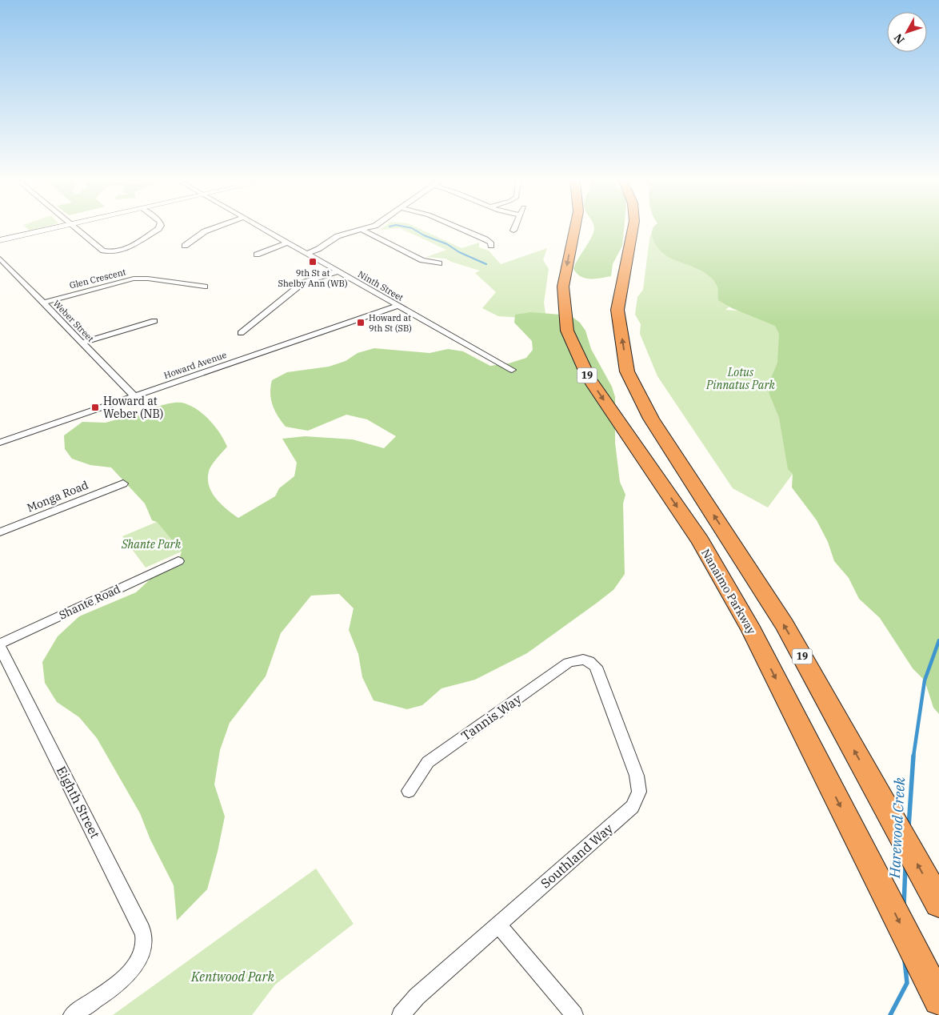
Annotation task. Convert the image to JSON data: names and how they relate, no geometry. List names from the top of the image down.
{
  "streets": {
    "highway": ["19", "Nanaimo Parkway"],
    "street": [
      "Glen Crescent",
      "Ninth Street",
      "Weber Street",
      "Howard Avenue",
      "Monga Road",
      "Shante Road",
      "Tannis Way",
      "Eighth Street",
      "Southland Way"
    ]
  },
  "crossings": [
    ["Glen Crescent", "Weber Street"],
    ["Ninth Street", "Howard Avenue"],
    ["Weber Street", "Howard Avenue"],
    ["Tannis Way", "Southland Way"]
  ],
  "water": ["Harewood Creek"],
  "parks": ["Lotus Pinnatus Park", "Shante Park", "Kentwood Park"],
  "places": {
    "transit": ["9th St at Shelby Ann (WB)", "Howard at 9th St (SB)", "Howard at Weber (NB)"]
  },
  "north": "bottom left"
}
